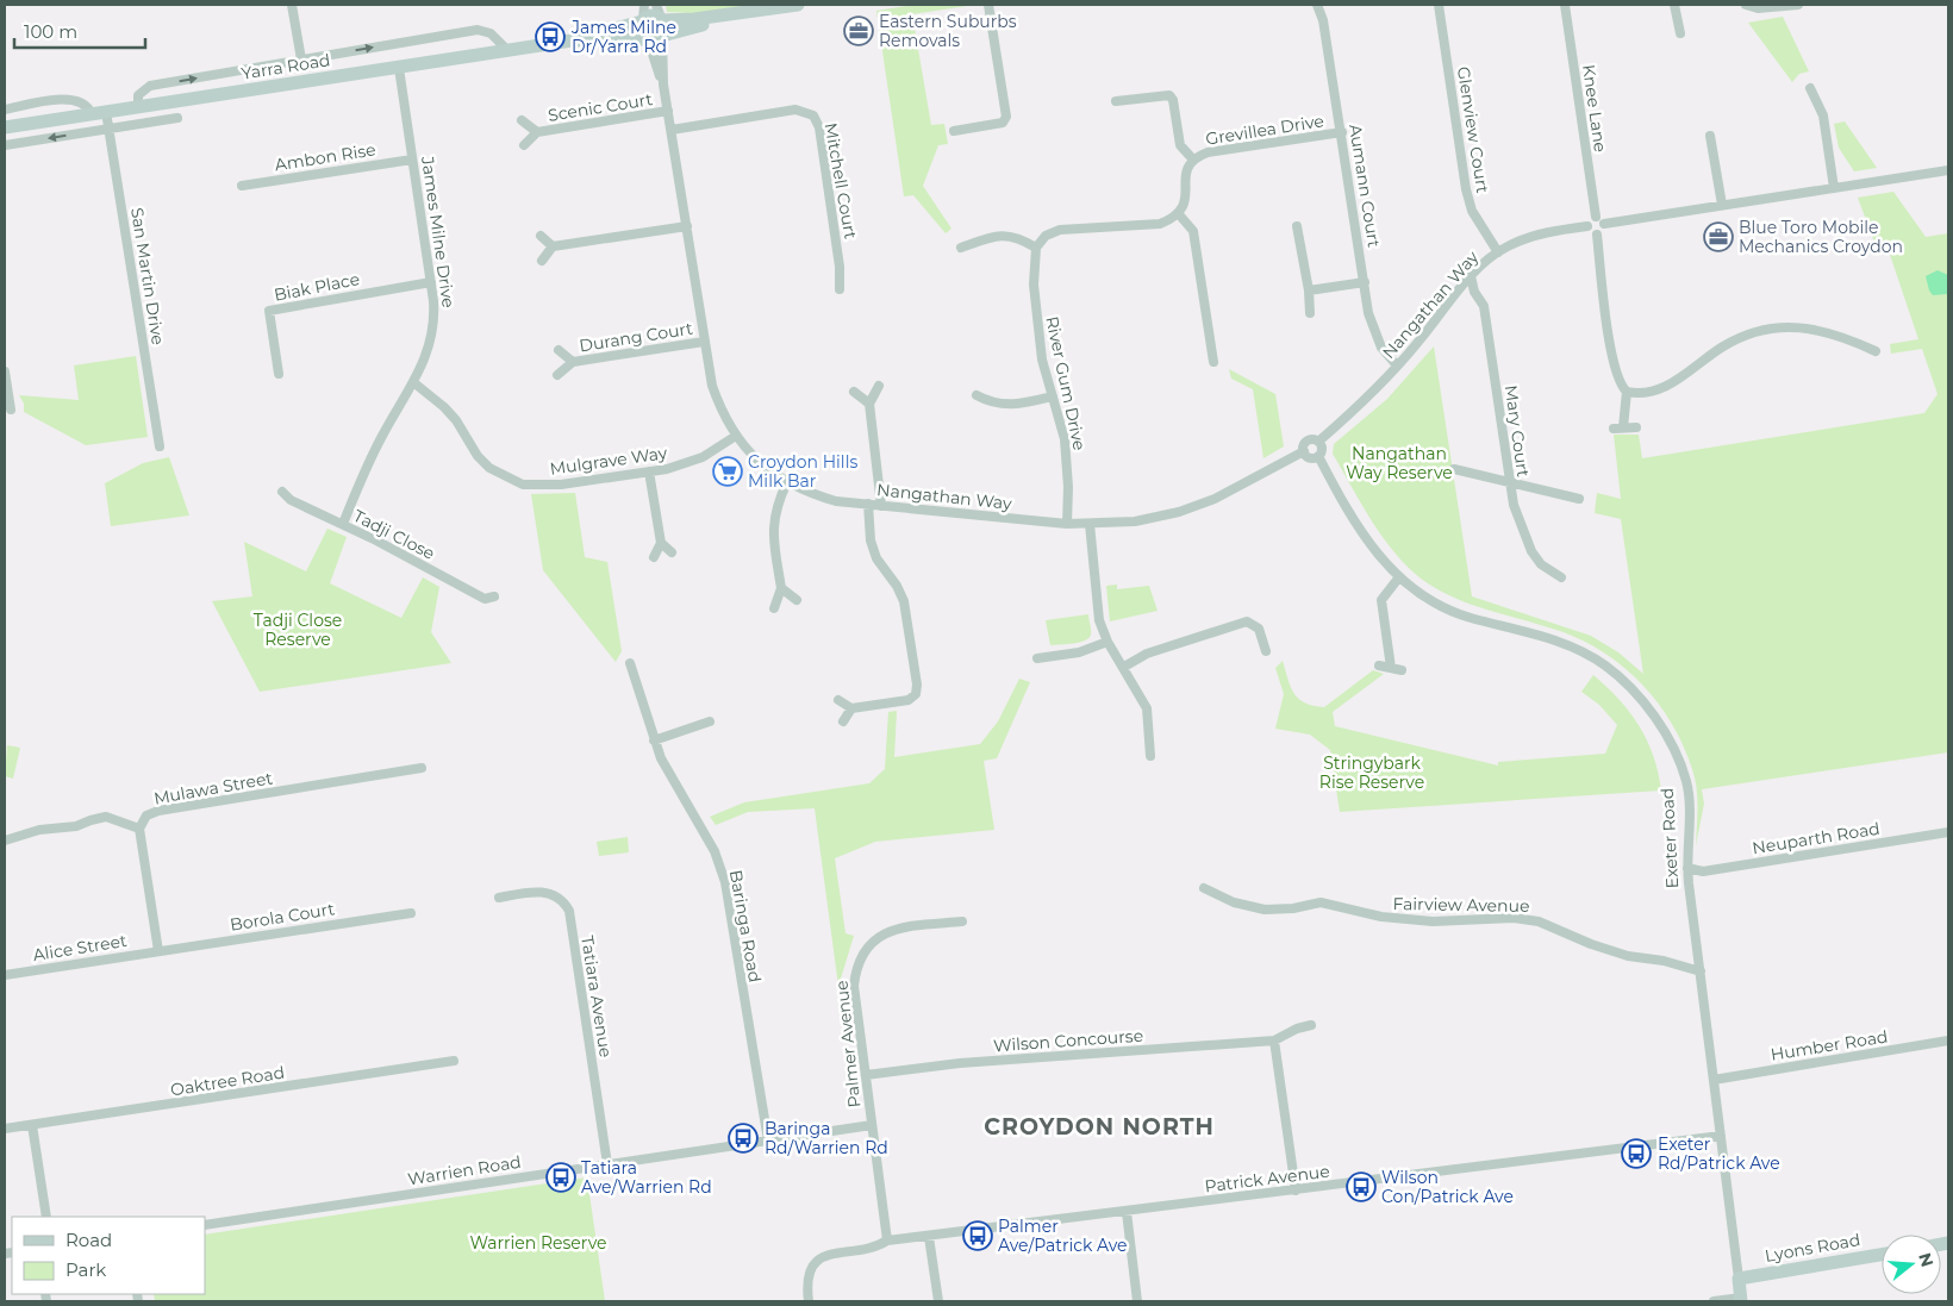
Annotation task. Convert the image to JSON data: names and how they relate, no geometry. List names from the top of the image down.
{
  "streets": {
    "main road": ["Yarra Road", "Exeter Road", "Lyons Road"],
    "street": [
      "Scenic Court",
      "Knee Lane",
      "Grevillea Drive",
      "Glenview Court",
      "Ambon Rise",
      "Mitchell Court",
      "Aumann Court",
      "James Milne Drive",
      "San Martin Drive",
      "Biak Place",
      "Nangathan Way",
      "Durang Court",
      "River Gum Drive",
      "Mary Court",
      "Mulgrave Way",
      "Tadji Close",
      "Mulawa Street",
      "Neuparth Road",
      "Fairview Avenue",
      "Borola Court",
      "Baringa Road",
      "Alice Street",
      "Tatiara Avenue",
      "Wilson Concourse",
      "Palmer Avenue",
      "Humber Road",
      "Oaktree Road",
      "Warrien Road",
      "Patrick Avenue"
    ]
  },
  "crossings": [
    ["Yarra Road", "James Milne Drive"],
    ["Yarra Road", "San Martin Drive"],
    ["Yarra Road", "Nangathan Way"],
    ["Scenic Court", "Nangathan Way"],
    ["Knee Lane", "Nangathan Way"],
    ["Grevillea Drive", "Aumann Court"],
    ["Glenview Court", "Nangathan Way"],
    ["Ambon Rise", "James Milne Drive"],
    ["Mitchell Court", "Nangathan Way"],
    ["Aumann Court", "Nangathan Way"],
    ["James Milne Drive", "Biak Place"],
    ["James Milne Drive", "Mulgrave Way"],
    ["James Milne Drive", "Tadji Close"],
    ["Nangathan Way", "Durang Court"],
    ["Nangathan Way", "River Gum Drive"],
    ["Nangathan Way", "Mary Court"],
    ["Nangathan Way", "Mulgrave Way"],
    ["Nangathan Way", "Exeter Road"],
    ["Exeter Road", "Neuparth Road"],
    ["Exeter Road", "Fairview Avenue"],
    ["Exeter Road", "Humber Road"],
    ["Exeter Road", "Patrick Avenue"],
    ["Exeter Road", "Lyons Road"],
    ["Borola Court", "Alice Street"],
    ["Baringa Road", "Warrien Road"],
    ["Tatiara Avenue", "Warrien Road"],
    ["Wilson Concourse", "Palmer Avenue"],
    ["Palmer Avenue", "Warrien Road"],
    ["Palmer Avenue", "Patrick Avenue"]
  ],
  "districts": ["CROYDON NORTH"],
  "parks": [
    "Nangathan Way Reserve",
    "Tadji Close Reserve",
    "Stringybark Rise Reserve",
    "Warrien Reserve"
  ],
  "places": {
    "office": ["Eastern Suburbs Removals", "Blue Toro Mobile Mechanics Croydon"],
    "bus stop": [
      "James Milne Dr/Yarra Rd",
      "Baringa Rd/Warrien Rd",
      "Exeter Rd/Patrick Ave",
      "Tatiara Ave/Warrien Rd",
      "Wilson Con/Patrick Ave",
      "Palmer Ave/Patrick Ave"
    ],
    "supermarket": ["Croydon Hills Milk Bar"]
  },
  "legend": ["Road", "Park"],
  "scale_bar": "100 m",
  "north": "right"
}
